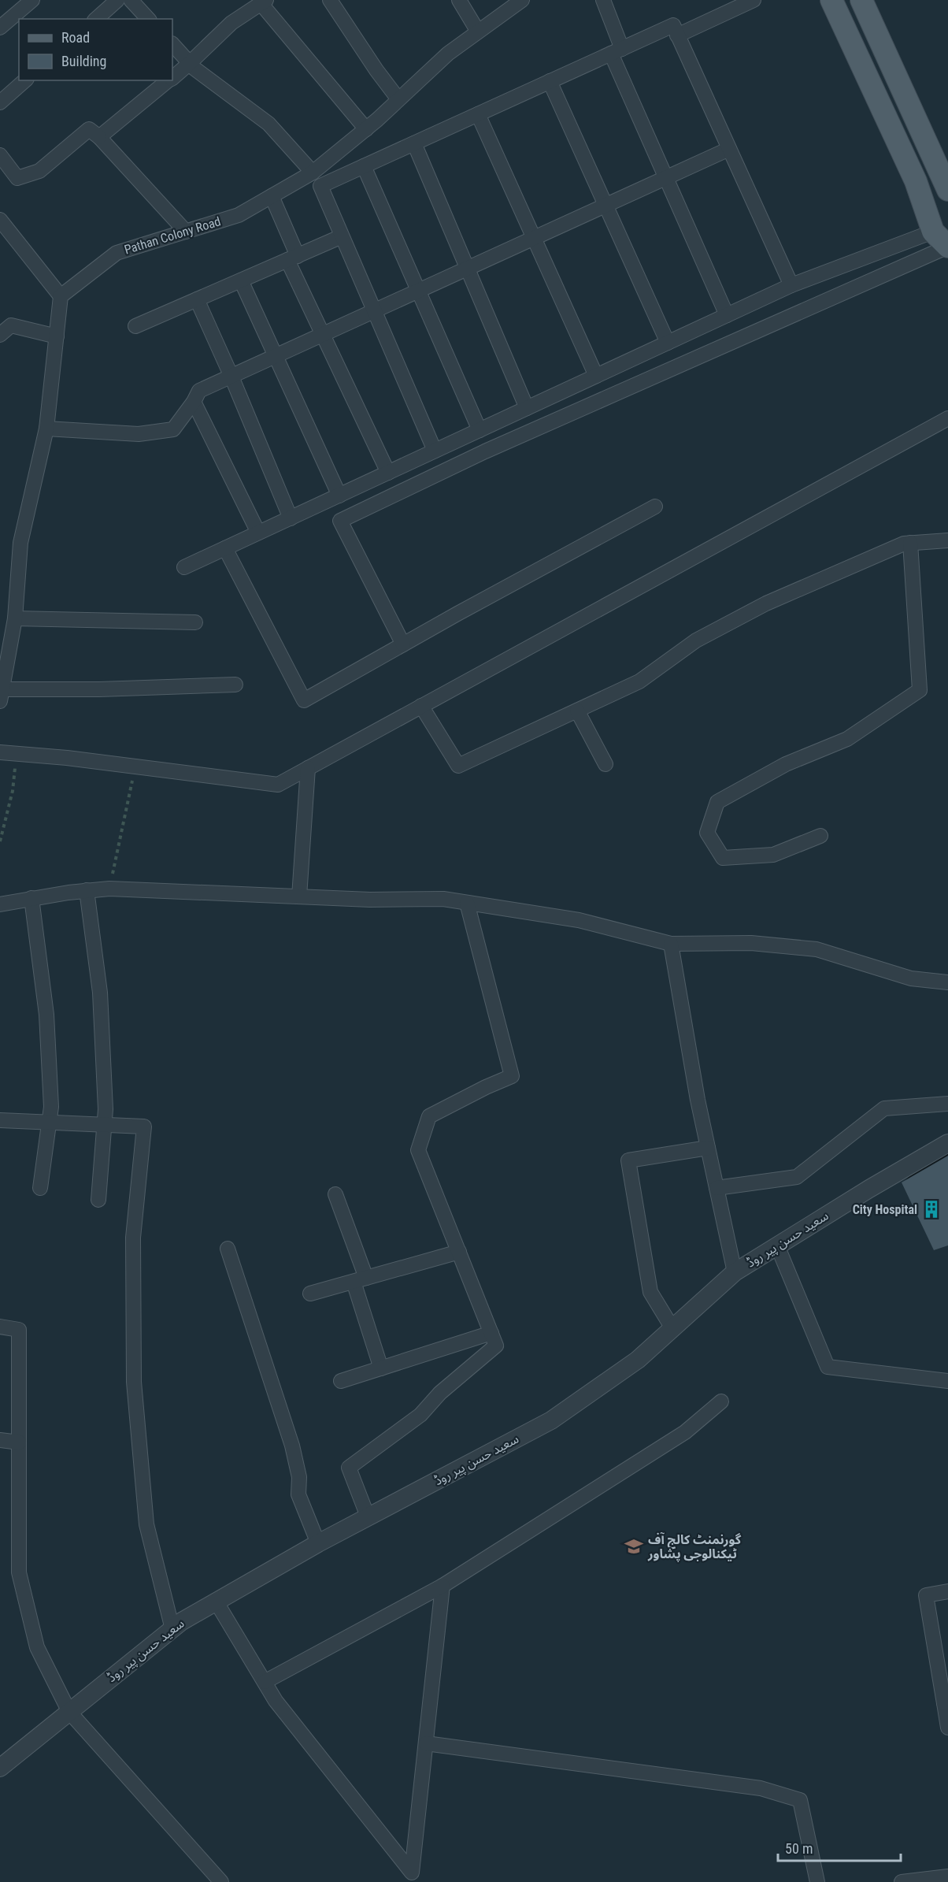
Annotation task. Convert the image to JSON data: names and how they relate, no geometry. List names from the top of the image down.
{
  "streets": {
    "street": ["Pathan Colony Road", "سعید حسن پیر روڈ"]
  },
  "places": {
    "building": ["City Hospital"],
    "school or university": ["گورنمنٹ کالج آف ٹیکنالوجی پشاور"]
  },
  "legend": ["Road", "Building"],
  "scale_bar": "50 m"
}
